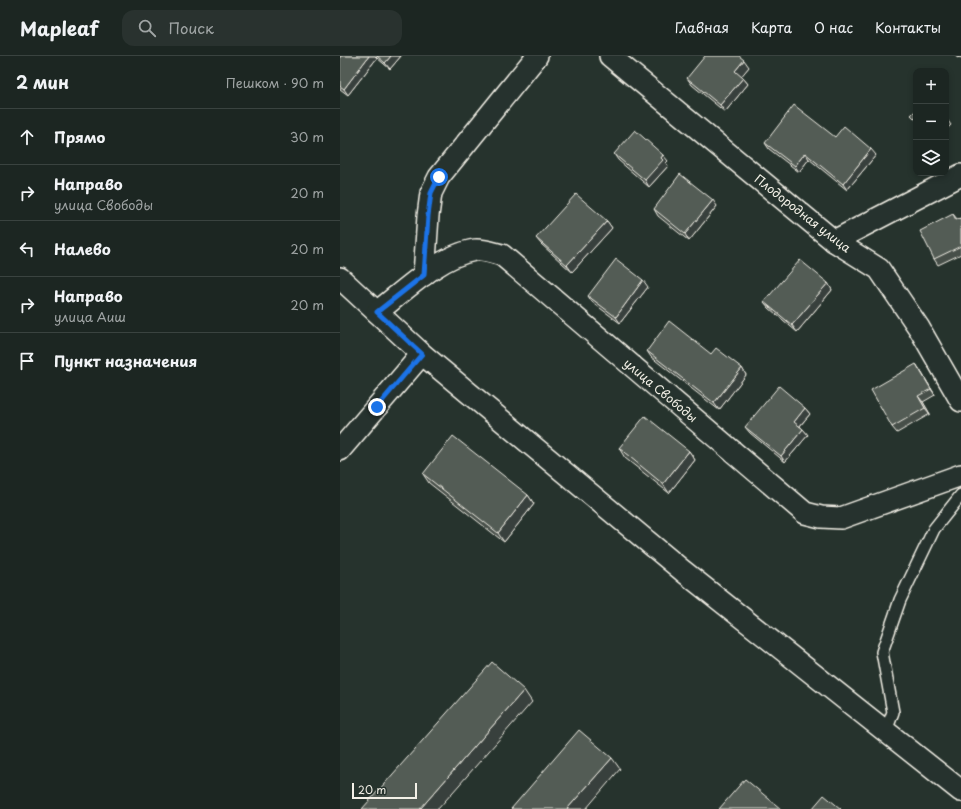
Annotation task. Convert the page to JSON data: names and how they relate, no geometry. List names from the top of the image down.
{
  "streets": {
    "street": ["Плодородная улица", "улица Свободы"]
  },
  "scale_bar": "20 m",
  "page": {
    "header": "Mapleaf",
    "search": "Поиск",
    "nav": [
      "Главная",
      "Карта",
      "О нас",
      "Контакты"
    ],
    "heading": ["2 мин", "Пешком · 90 m"],
    "map_buttons": ["+", "−"],
    "list": [
      ["Прямо", "30 m"],
      ["Направо", "улица Свободы", "20 m"],
      ["Налево", "20 m"],
      ["Направо", "улица Аиш", "20 m"],
      "Пункт назначения"
    ],
    "scale": "20 m"
  }
}
